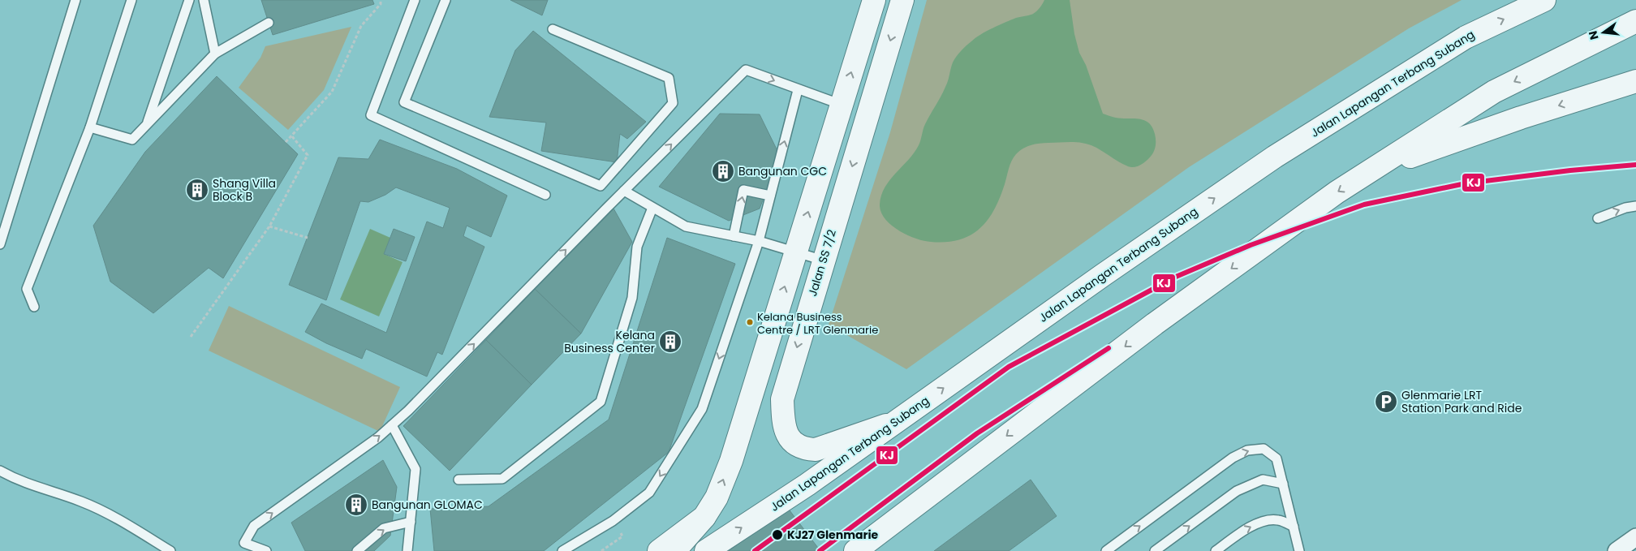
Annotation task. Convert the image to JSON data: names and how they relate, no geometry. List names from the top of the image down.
{
  "streets": {
    "main road": ["Jalan Lapangan Terbang Subang", "Jalan SS 7/2"]
  },
  "crossings": [
    ["Jalan Lapangan Terbang Subang", "Jalan SS 7/2"]
  ],
  "places": {
    "building": [
      "Bangunan CGC",
      "Shang Villa Block B",
      "Kelana Business Center",
      "Bangunan GLOMAC"
    ],
    "other": ["Kelana Business Centre / LRT Glenmarie", "KJ27 Glenmarie"],
    "parking": ["Glenmarie LRT Station Park and Ride"]
  },
  "lines": ["transit line KJ"],
  "north": "left"
}
